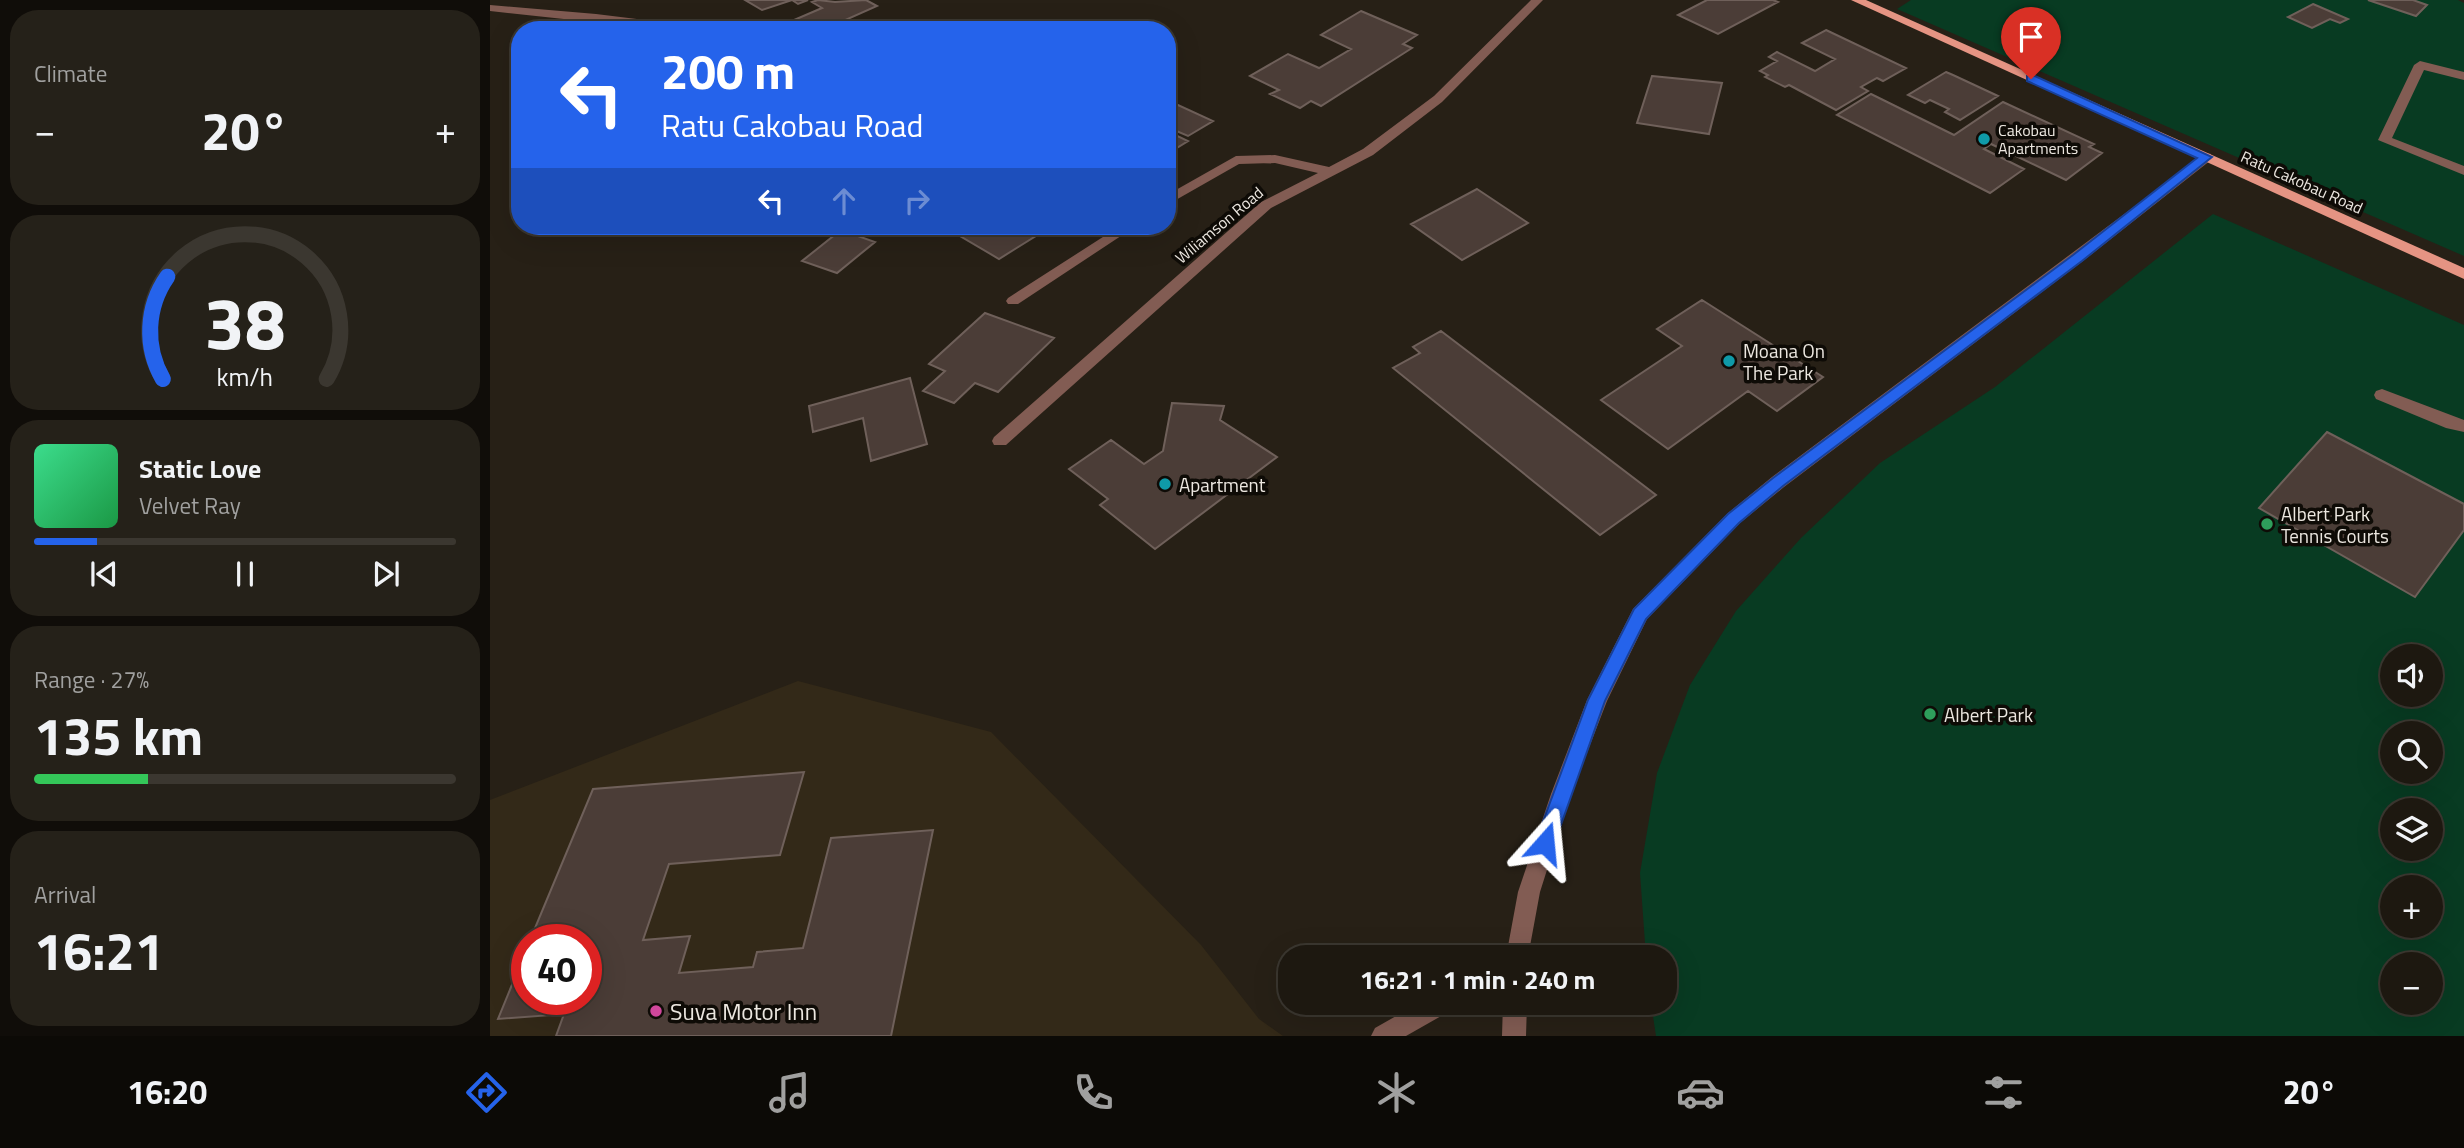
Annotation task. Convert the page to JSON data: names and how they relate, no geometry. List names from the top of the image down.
{
  "streets": {
    "main road": ["Ratu Cakobau Road"],
    "street": ["Wiliamson Road"]
  },
  "places": [
    "Cakobau Apartments",
    "Moana On The Park",
    "Apartment",
    "Albert Park Tennis Courts",
    "Albert Park",
    "Suva Motor Inn"
  ],
  "page": {
    "tile": [
      "Climate",
      ["Range · 27%", "135 km"],
      ["Arrival", "16:21"]
    ],
    "turn": ["200 m", "Ratu Cakobau Road"],
    "heat": ["−", "20°", "+"],
    "song": ["Static Love", "Velvet Ray"],
    "map_buttons": ["+", "−"],
    "limit": "40",
    "trip": "16:21 · 1 min · 240 m",
    "tabs": ["16:20", "20°"],
    "gauge": ["38", "km/h"]
  }
}
